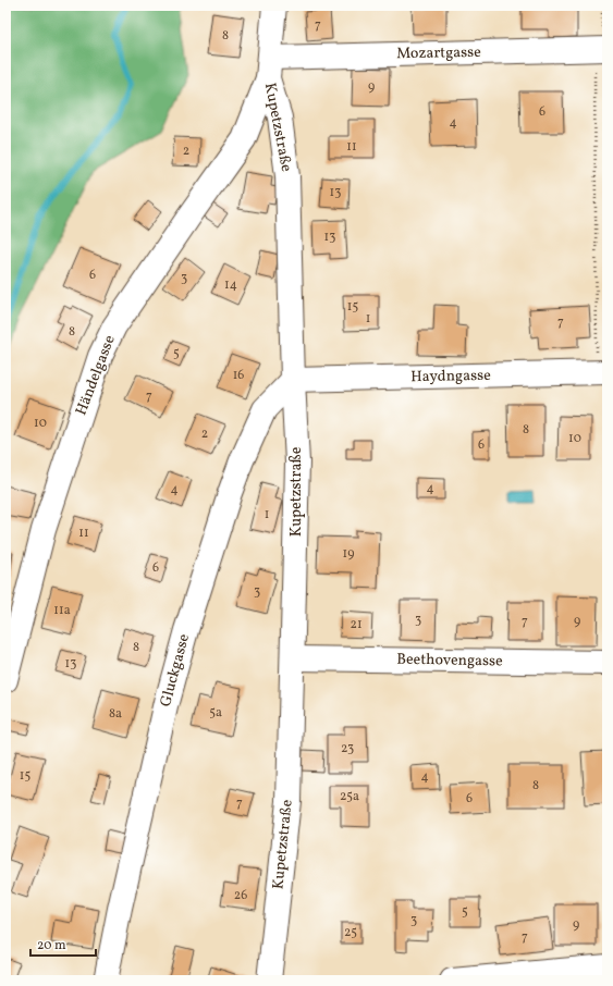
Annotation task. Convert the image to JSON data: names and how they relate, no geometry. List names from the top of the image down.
{
  "streets": {
    "street": [
      "Mozartgasse",
      "Kupetzstraße",
      "Händelgasse",
      "Haydngasse",
      "Beethovengasse",
      "Gluckgasse"
    ]
  },
  "crossings": [
    ["Mozartgasse", "Kupetzstraße"],
    ["Mozartgasse", "Händelgasse"],
    ["Kupetzstraße", "Händelgasse"],
    ["Kupetzstraße", "Haydngasse"],
    ["Kupetzstraße", "Beethovengasse"],
    ["Kupetzstraße", "Gluckgasse"],
    ["Haydngasse", "Gluckgasse"]
  ],
  "house_numbers": [
    "7",
    "8",
    "9",
    "6",
    "4",
    "11",
    "2",
    "13",
    "13",
    "6",
    "3",
    "14",
    "15",
    "1",
    "7",
    "8",
    "5",
    "16",
    "7",
    "10",
    "8",
    "2",
    "10",
    "6",
    "4",
    "4",
    "1",
    "11",
    "19",
    "6",
    "3",
    "11a",
    "3",
    "7",
    "9",
    "21",
    "8",
    "13",
    "5a",
    "8a",
    "23",
    "15",
    "4",
    "8",
    "25a",
    "6",
    "7",
    "26",
    "5",
    "3",
    "9",
    "25",
    "7"
  ],
  "scale_bar": "20 m"
}
